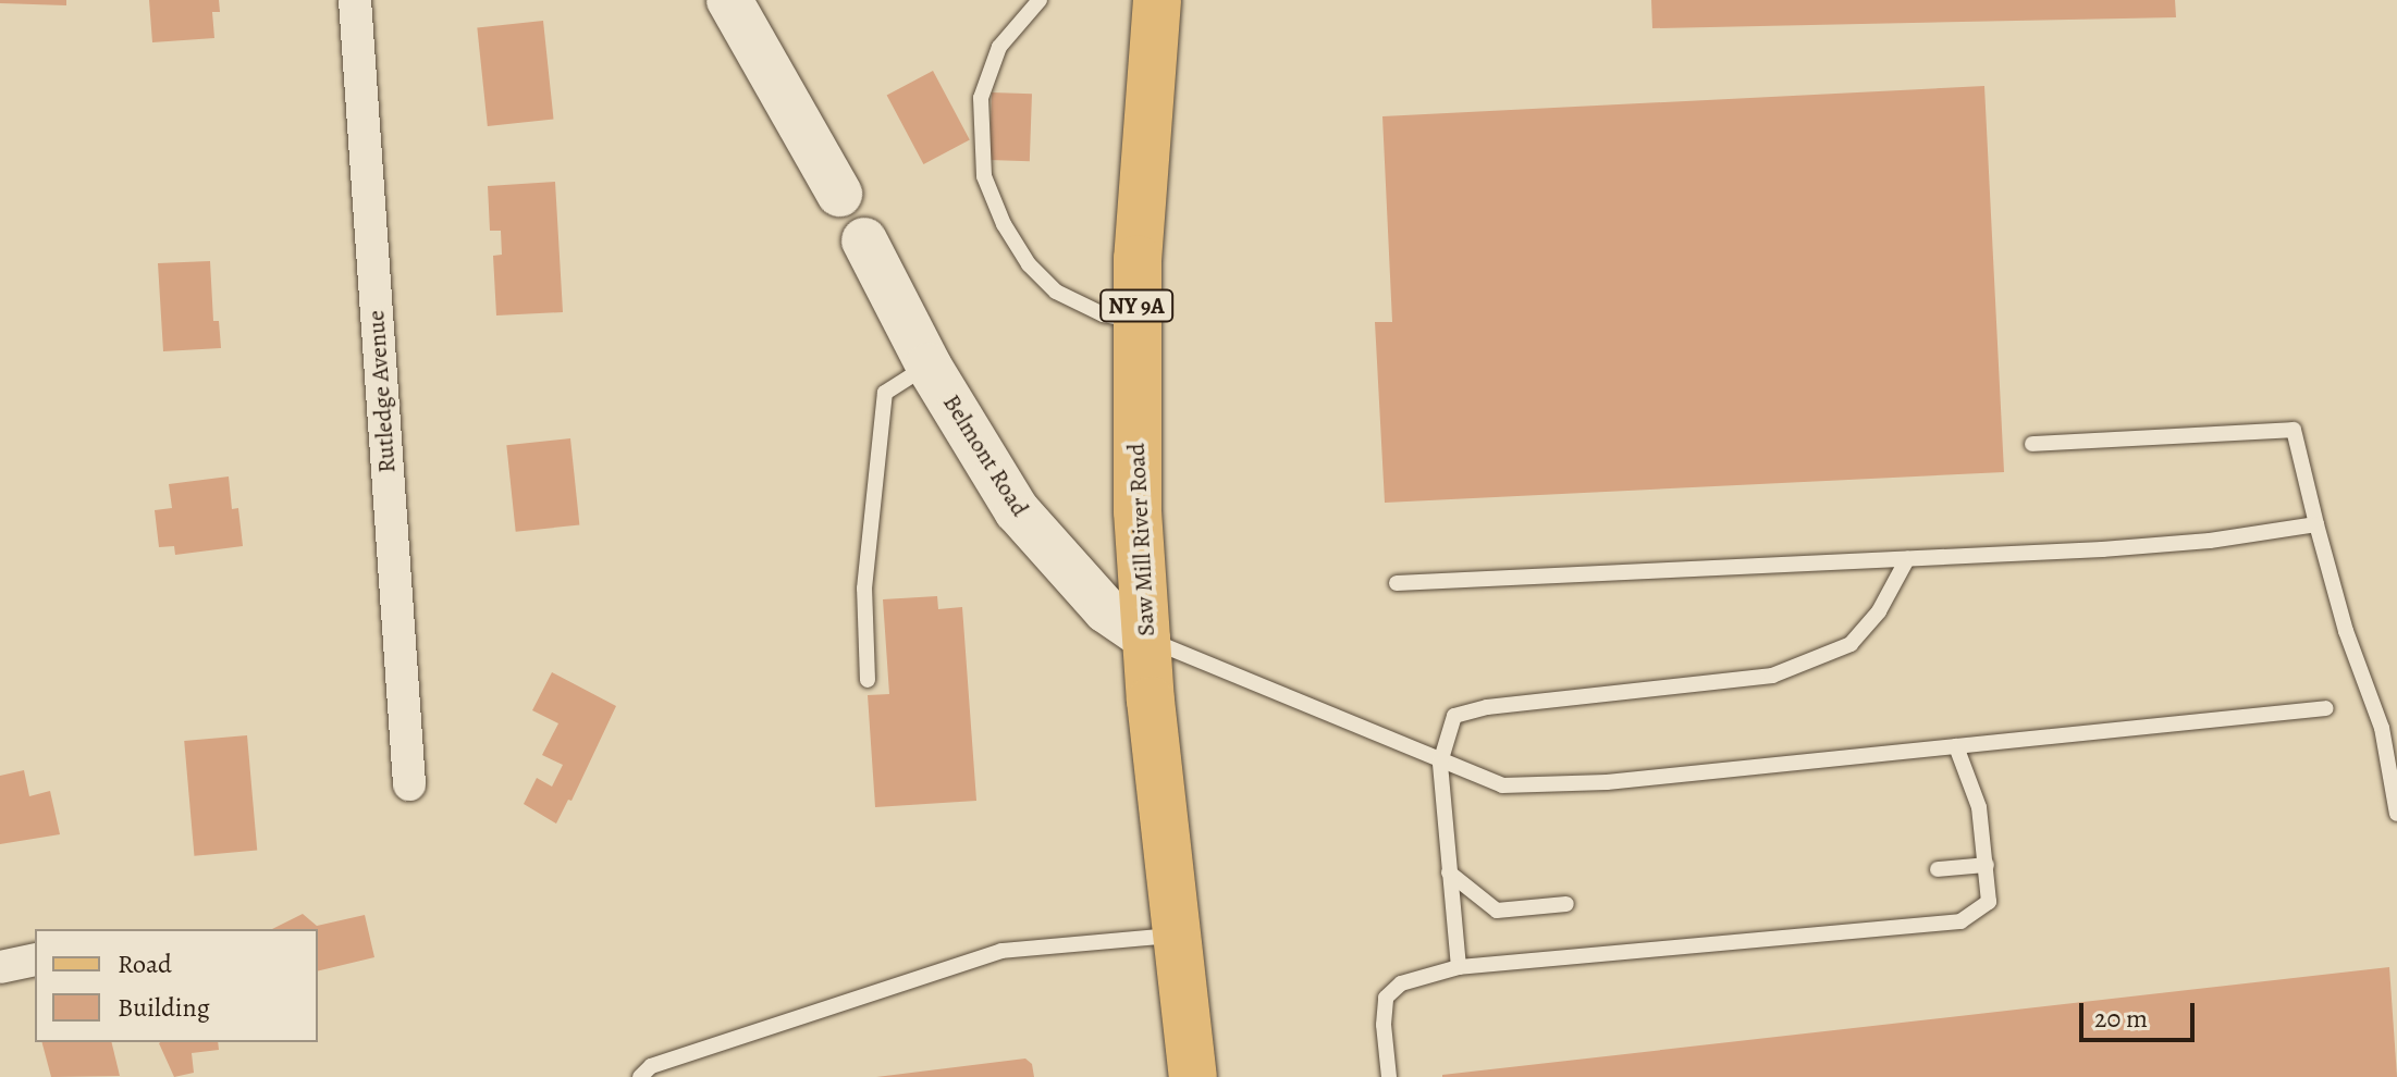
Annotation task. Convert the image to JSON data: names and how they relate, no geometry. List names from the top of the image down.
{
  "streets": {
    "main road": ["NY 9A", "Saw Mill River Road"],
    "street": ["Rutledge Avenue", "Belmont Road"]
  },
  "crossings": [
    ["Belmont Road", "Saw Mill River Road"]
  ],
  "legend": ["Road", "Building"],
  "scale_bar": "20 m"
}
